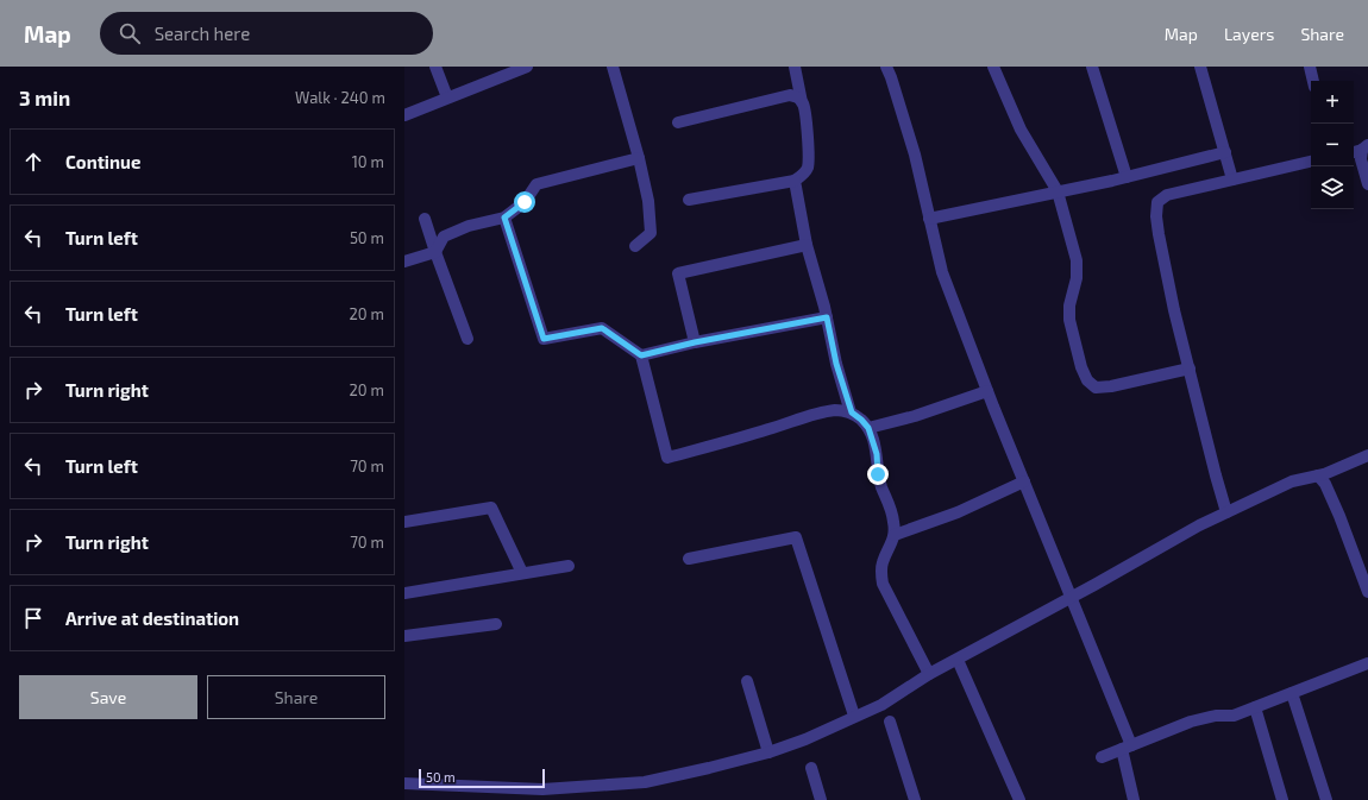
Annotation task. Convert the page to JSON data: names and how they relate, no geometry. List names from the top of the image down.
{
  "scale_bar": "50 m",
  "page": {
    "header": "Map",
    "search": "Search here",
    "nav": ["Map", "Layers", "Share"],
    "heading": ["3 min", "Walk · 240 m"],
    "map_buttons": ["+", "−"],
    "list": [
      ["Continue", "10 m"],
      ["Turn left", "50 m"],
      ["Turn left", "20 m"],
      ["Turn right", "20 m"],
      ["Turn left", "70 m"],
      ["Turn right", "70 m"],
      "Arrive at destination"
    ],
    "buttons": ["Save", "Share"],
    "scale": "50 m"
  }
}
